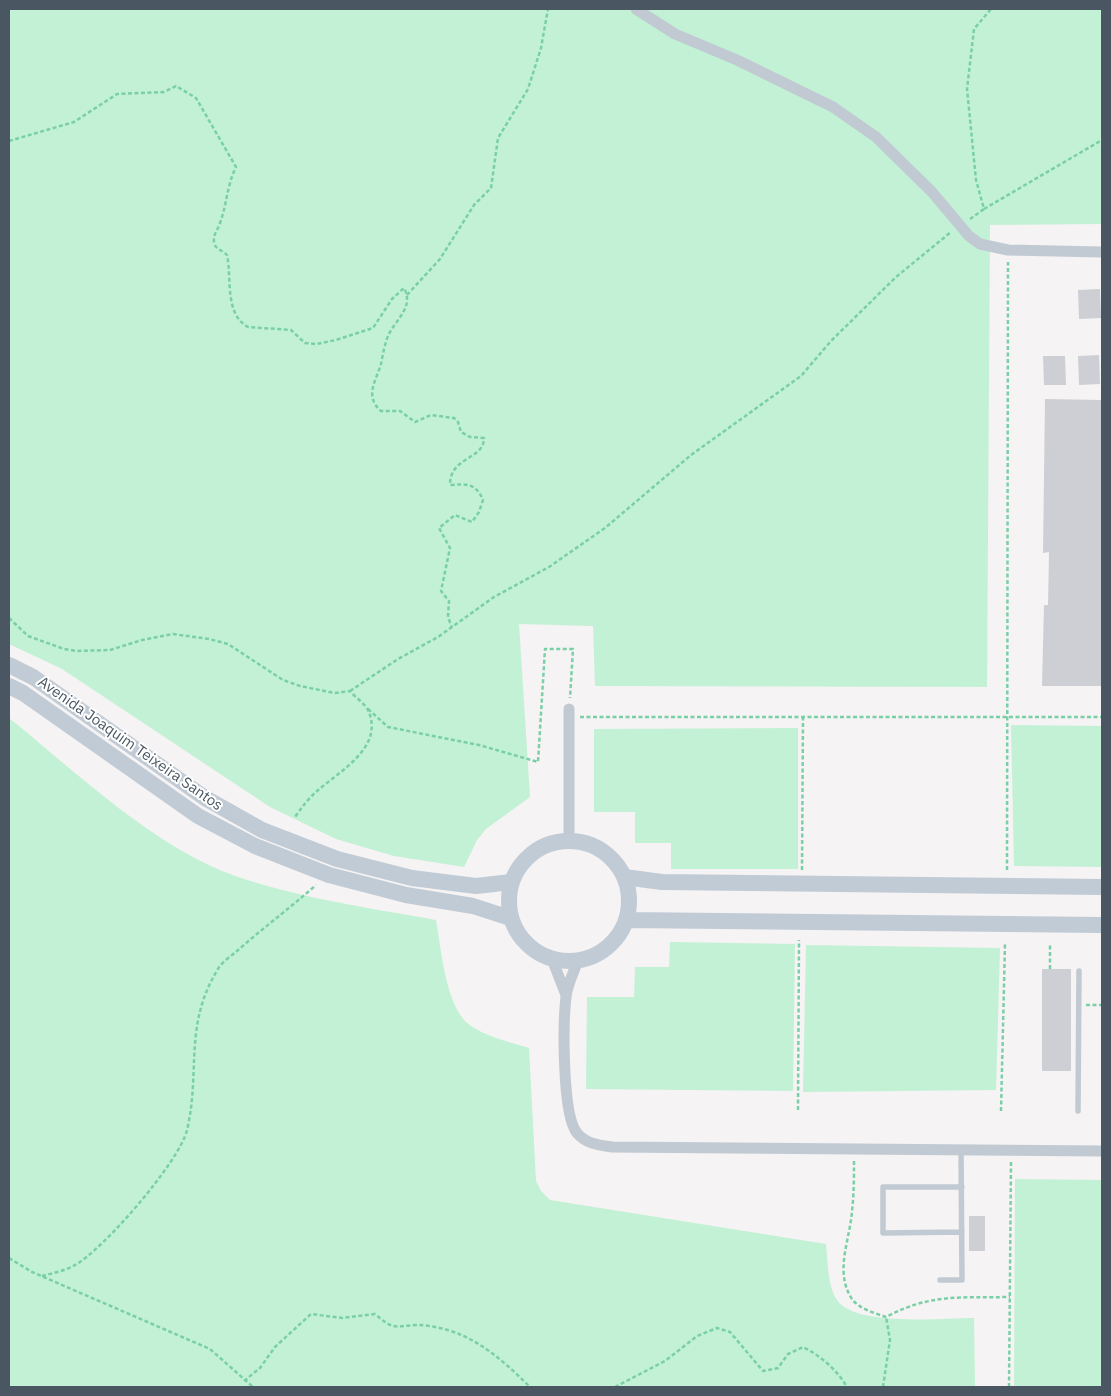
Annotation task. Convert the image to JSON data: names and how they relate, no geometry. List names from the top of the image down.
{
  "streets": {
    "street": ["Avenida Joaquim Teixeira Santos"]
  }
}
